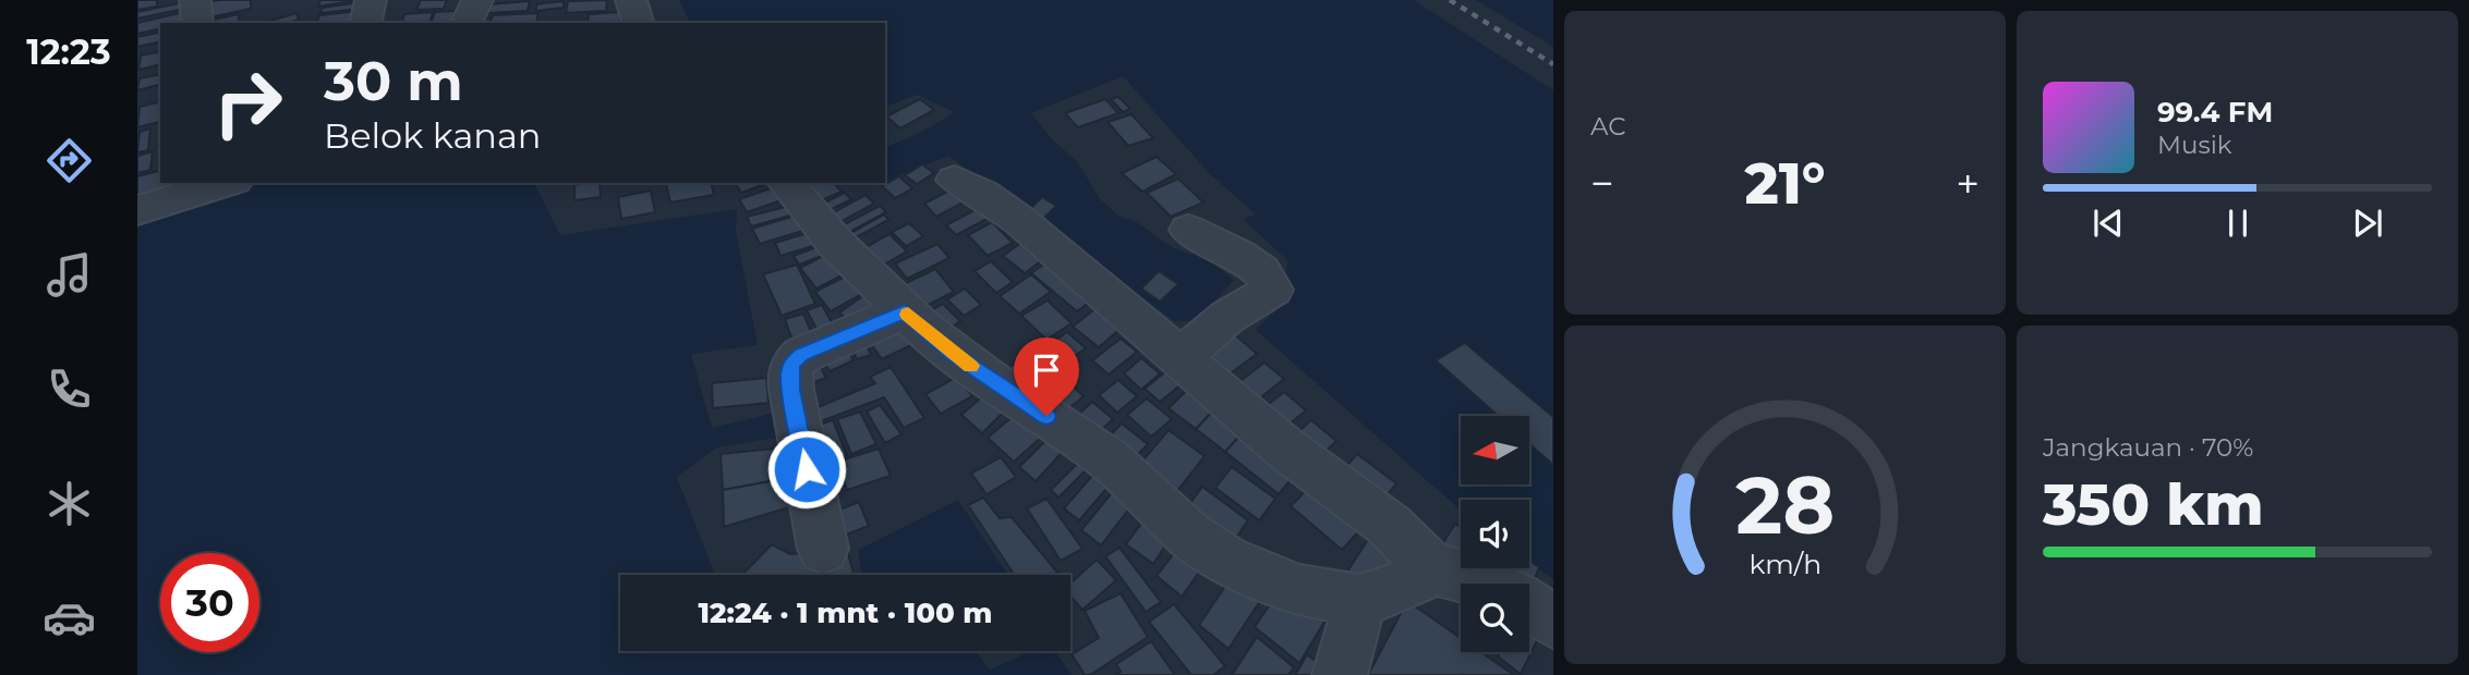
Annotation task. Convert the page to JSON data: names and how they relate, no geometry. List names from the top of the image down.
{
  "north": "left",
  "page": {
    "tabs": "12:23",
    "tile": [
      "AC",
      ["Jangkauan · 70%", "350 km"]
    ],
    "turn": ["30 m", "Belok kanan"],
    "song": ["99.4 FM", "Musik"],
    "heat": ["−", "21°", "+"],
    "limit": "30",
    "trip": "12:24 · 1 mnt · 100 m",
    "gauge": ["28", "km/h"]
  }
}
